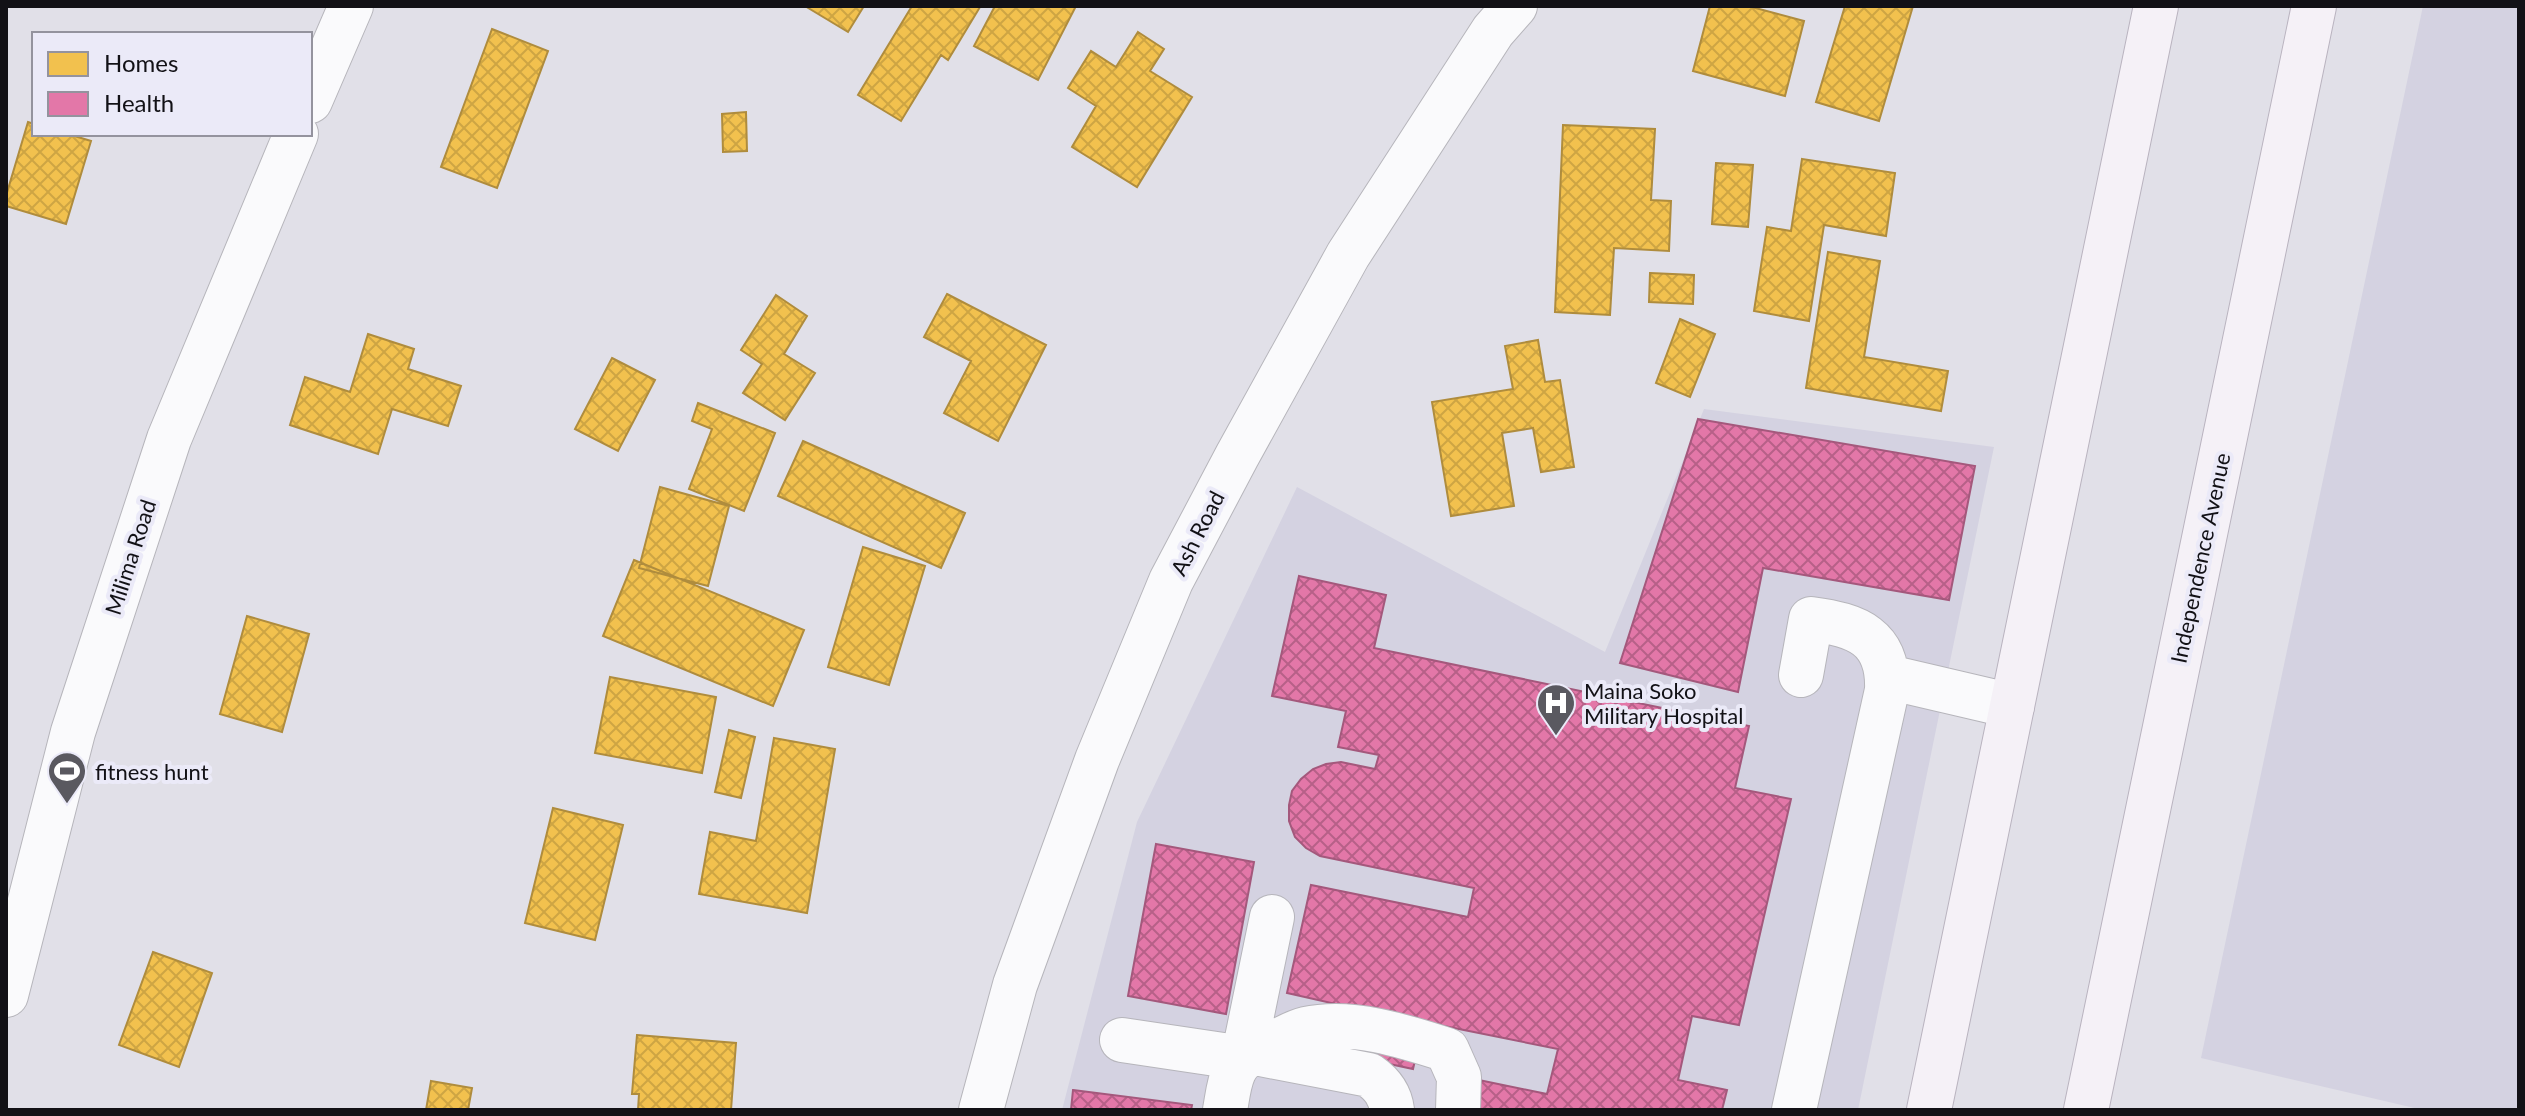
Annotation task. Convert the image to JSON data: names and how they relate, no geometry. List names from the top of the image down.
{
  "streets": {
    "main road": ["Independence Avenue"],
    "street": ["Ash Road", "Milima Road"]
  },
  "places": {
    "hospital": ["Maina Soko Military Hospital"],
    "sports": ["fitness hunt"]
  },
  "legend": ["Homes", "Health"]
}
